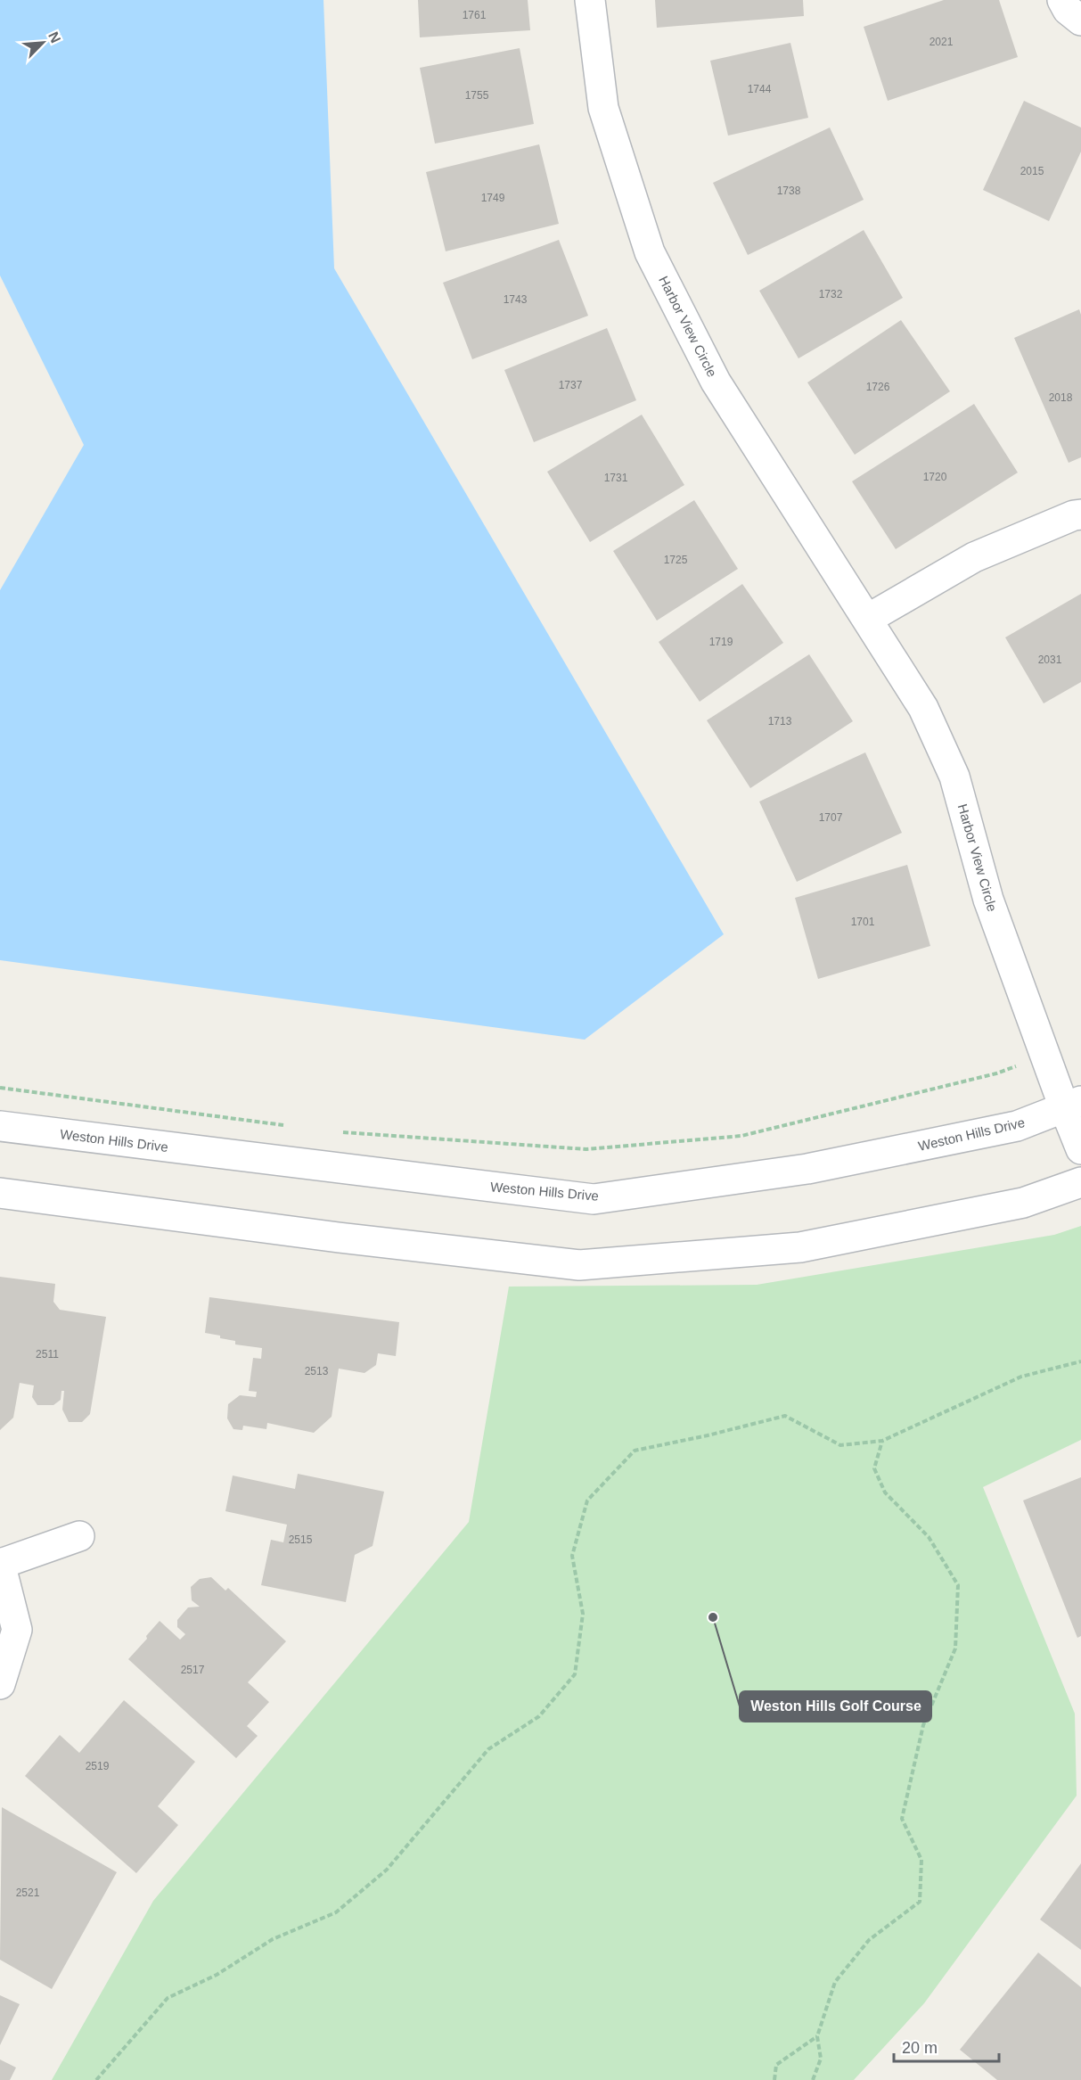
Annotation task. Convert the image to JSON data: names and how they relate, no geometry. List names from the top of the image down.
{
  "streets": {
    "street": ["Harbor View Circle", "Weston Hills Drive"]
  },
  "crossings": [
    ["Harbor View Circle", "Weston Hills Drive"]
  ],
  "places": ["Weston Hills Golf Course"],
  "house_numbers": [
    "1761",
    "2021",
    "1744",
    "1755",
    "2015",
    "1738",
    "1749",
    "1732",
    "1743",
    "1737",
    "1726",
    "2018",
    "1720",
    "1731",
    "1725",
    "1719",
    "2031",
    "1713",
    "1707",
    "1701",
    "2511",
    "2513",
    "2515",
    "2517",
    "2519",
    "2521"
  ],
  "scale_bar": "20 m",
  "north": "top right"
}
